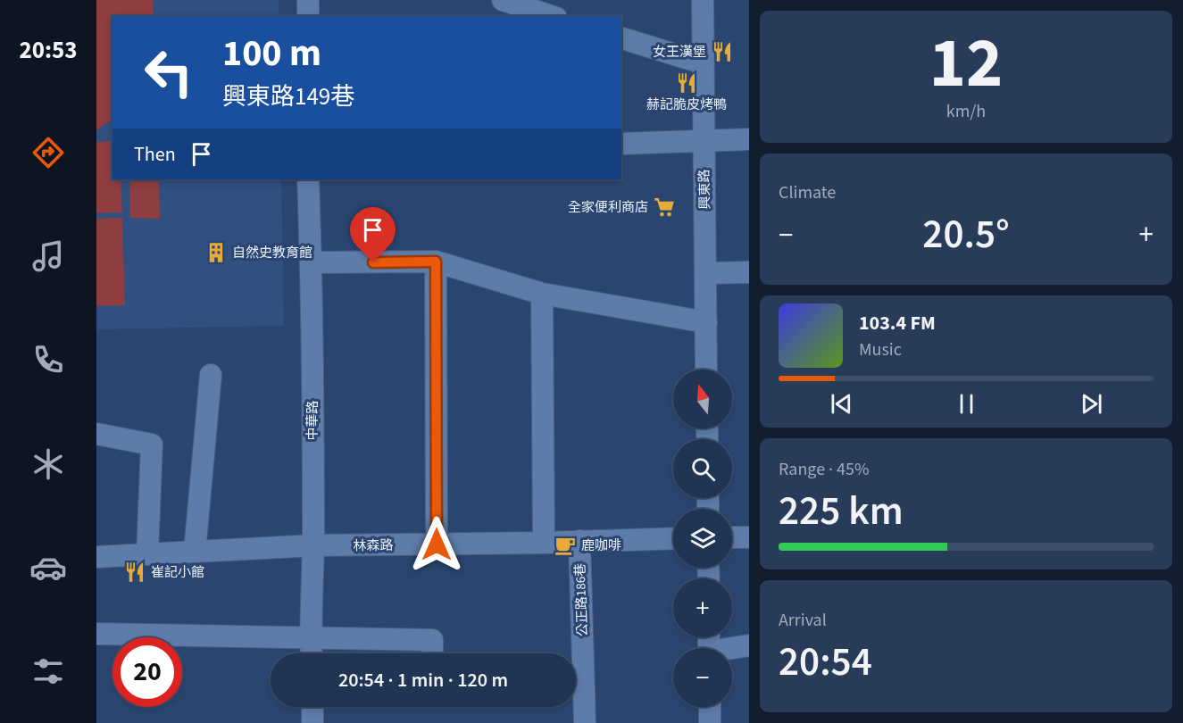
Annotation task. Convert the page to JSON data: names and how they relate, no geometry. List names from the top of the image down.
{
  "streets": {
    "street": [
      "興東路",
      "中華路",
      "林森路",
      "公正路186巷"
    ]
  },
  "crossings": [
    ["中華路", "林森路"],
    ["林森路", "公正路186巷"]
  ],
  "places": {
    "restaurant": ["女王漢堡", "赫記脆皮烤鴨", "崔記小館"],
    "supermarket": ["全家便利商店"],
    "building": ["自然史教育館"],
    "cafe": ["鹿咖啡"]
  },
  "north": "top",
  "page": {
    "tabs": "20:53",
    "tile": [
      ["12", "km/h"],
      "Climate",
      ["Range · 45%", "225 km"],
      ["Arrival", "20:54"]
    ],
    "turn": ["100 m", "興東路149巷"],
    "then": "Then",
    "heat": ["−", "20.5°", "+"],
    "song": ["103.4 FM", "Music"],
    "map_buttons": ["+", "−"],
    "limit": "20",
    "trip": "20:54 · 1 min · 120 m"
  }
}
